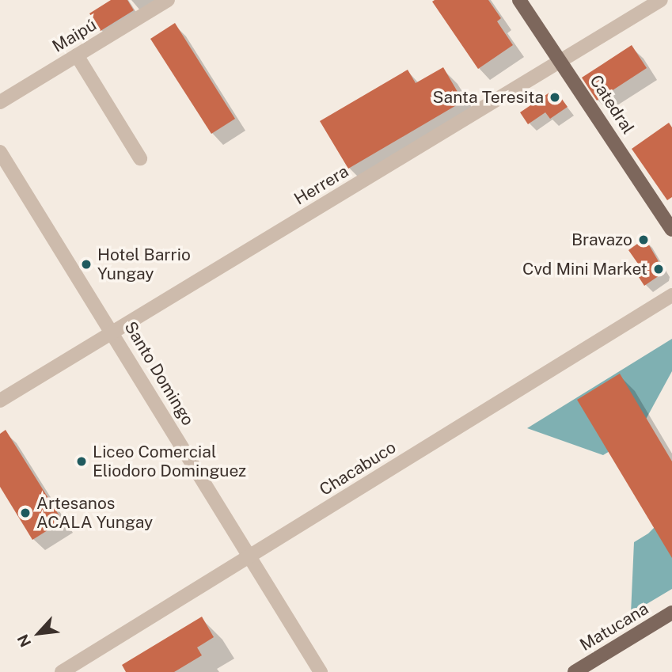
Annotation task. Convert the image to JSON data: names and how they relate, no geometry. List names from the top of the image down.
{
  "streets": {
    "main road": ["Catedral", "Matucana"],
    "street": [
      "Maipú",
      "Herrera",
      "Santo Domingo",
      "Chacabuco"
    ]
  },
  "crossings": [
    ["Catedral", "Herrera"],
    ["Herrera", "Santo Domingo"],
    ["Santo Domingo", "Chacabuco"]
  ],
  "places": [
    "Santa Teresita",
    "Bravazo",
    "Hotel Barrio Yungay",
    "Cvd Mini Market",
    "Liceo Comercial Eliodoro Dominguez",
    "Artesanos ACALA Yungay"
  ],
  "north": "bottom left"
}
